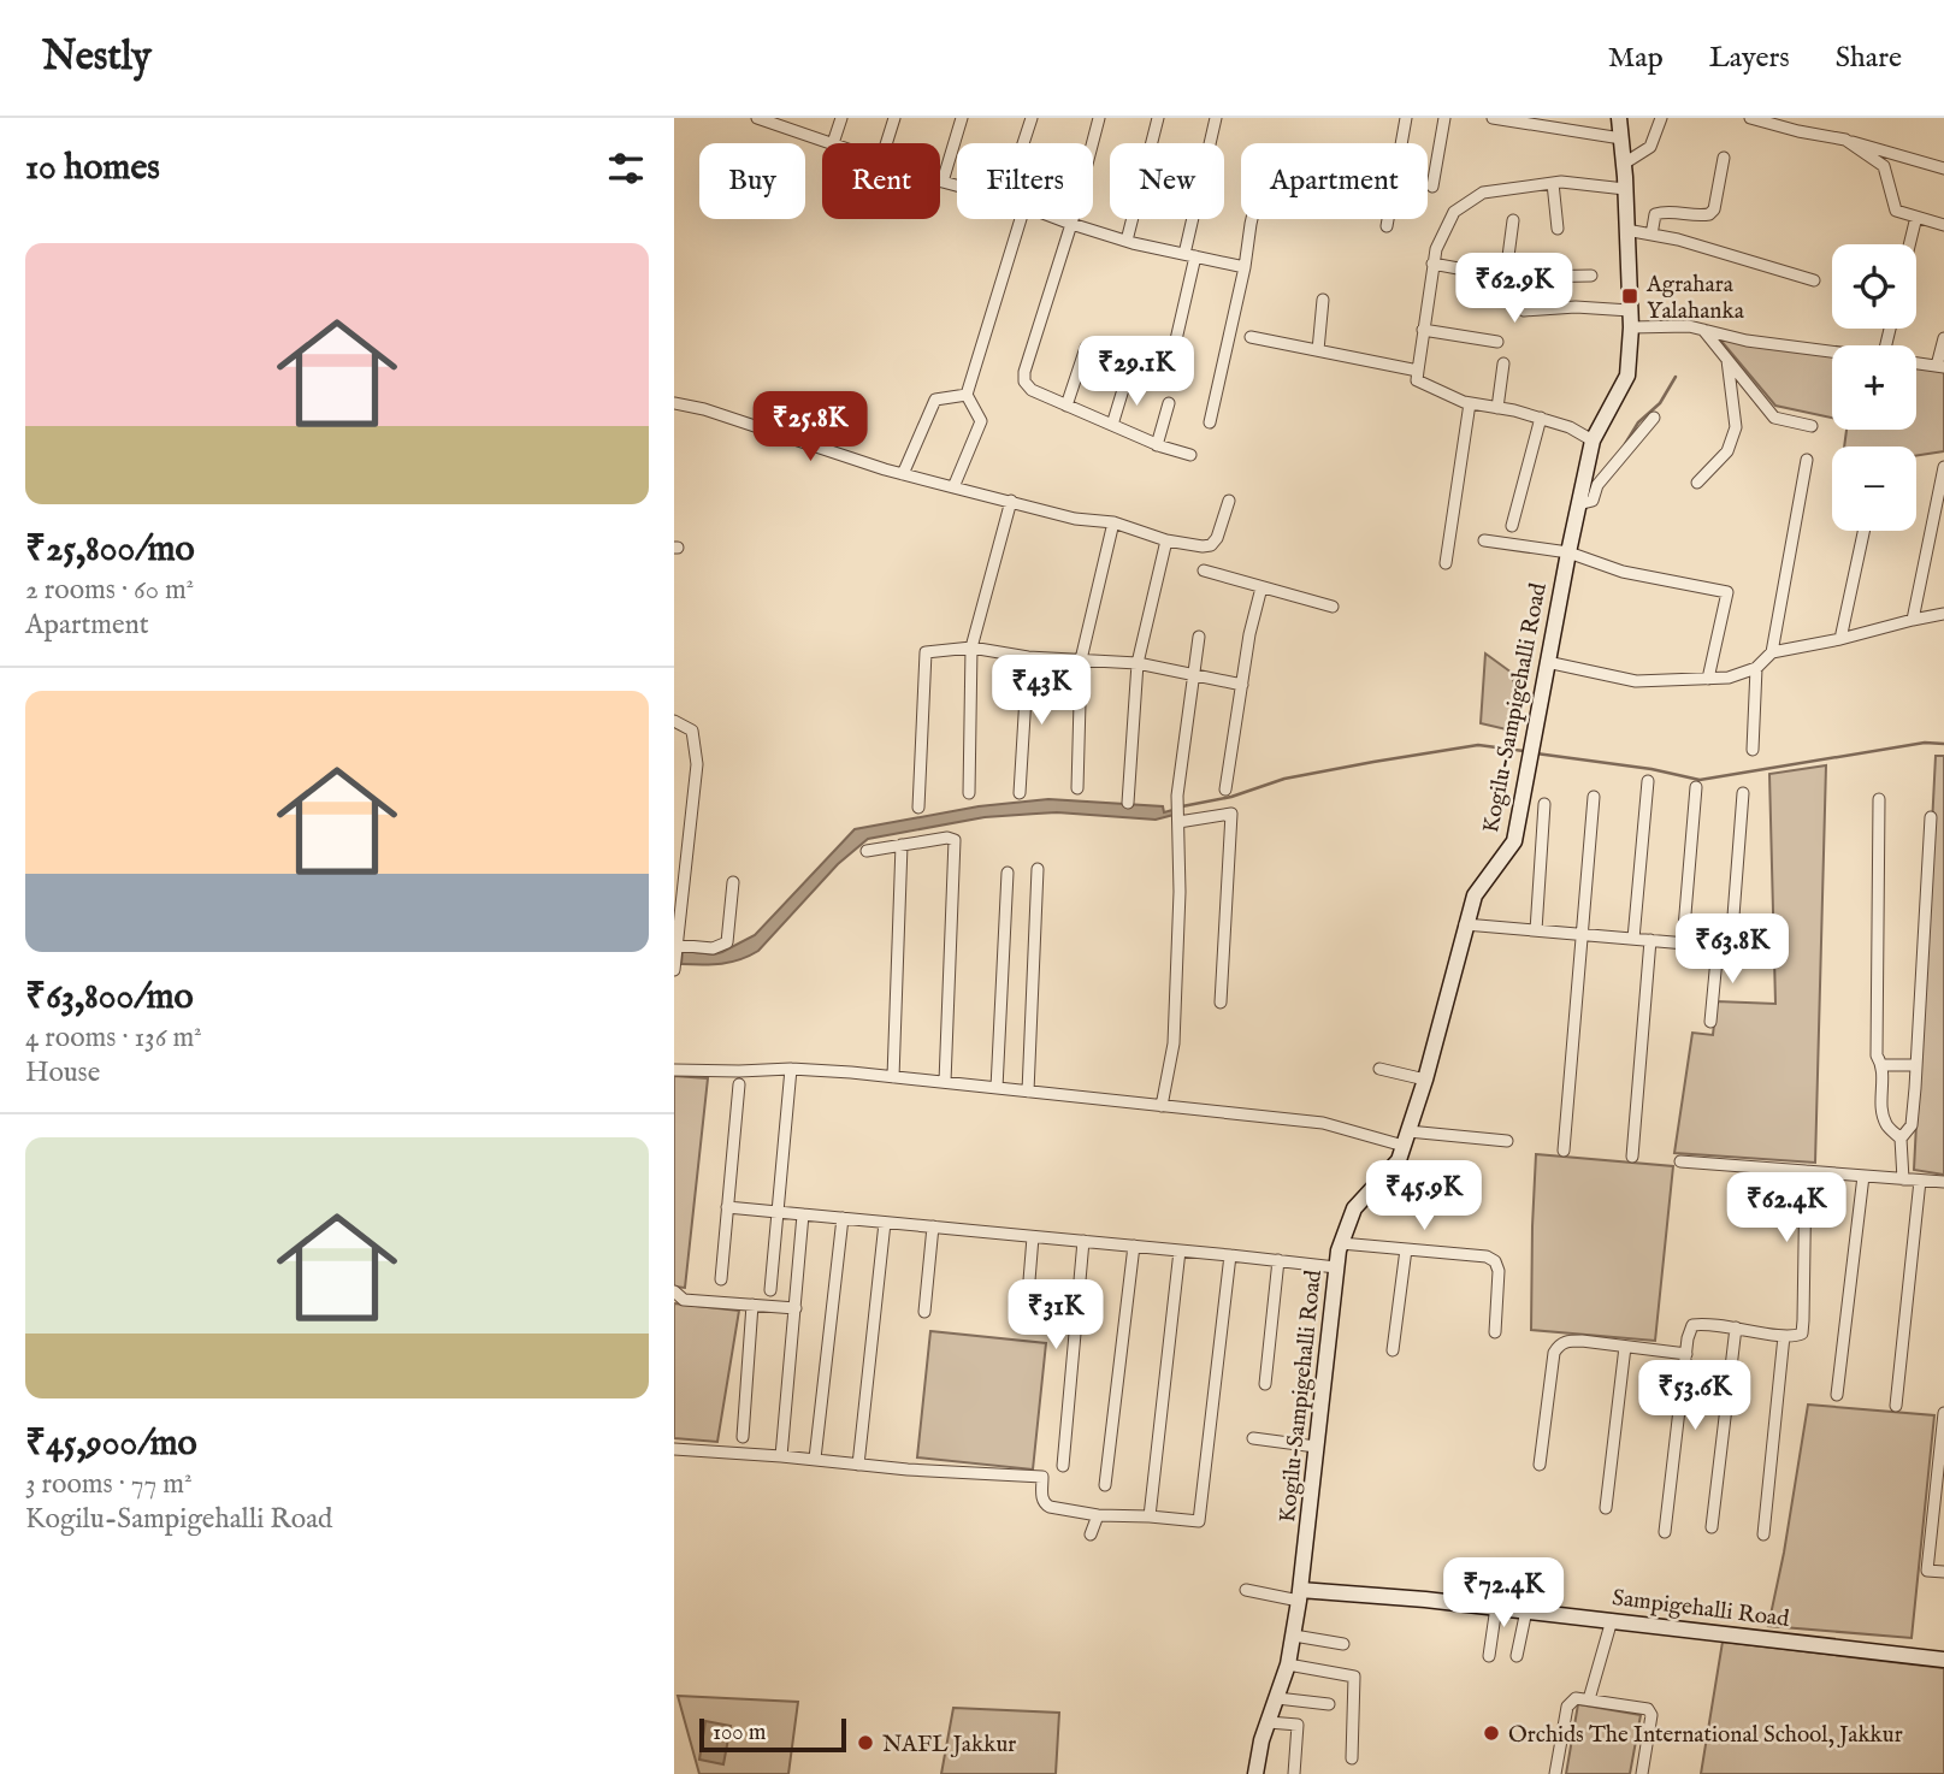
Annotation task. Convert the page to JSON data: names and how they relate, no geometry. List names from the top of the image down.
{
  "streets": {
    "street": ["Kogilu-Sampigehalli Road", "Sampigehalli Road"]
  },
  "crossings": [
    ["Kogilu-Sampigehalli Road", "Sampigehalli Road"]
  ],
  "places": {
    "transit": ["Agrahara Yalahanka"],
    "other": ["Orchids The International School, Jakkur", "NAFL Jakkur"]
  },
  "scale_bar": "100 m",
  "page": {
    "header": "Nestly",
    "nav": ["Map", "Layers", "Share"],
    "heading": "10 homes",
    "chip": [
      "Buy",
      "Rent",
      "Filters",
      "New",
      "Apartment"
    ],
    "list": [
      {
        "name": "₹25,800/mo",
        "note": "2 rooms · 60 m² · Apartment"
      },
      {
        "name": "₹63,800/mo",
        "note": "4 rooms · 136 m² · House"
      },
      {
        "name": "₹45,900/mo",
        "note": "3 rooms · 77 m² · Kogilu-Sampigehalli Road"
      }
    ],
    "map_buttons": ["+", "−"],
    "price": [
      "₹62.9K",
      "₹29.1K",
      "₹25.8K",
      "₹43K",
      "₹63.8K",
      "₹45.9K",
      "₹62.4K",
      "₹31K",
      "₹53.6K",
      "₹72.4K"
    ],
    "scale": "100 m"
  }
}
